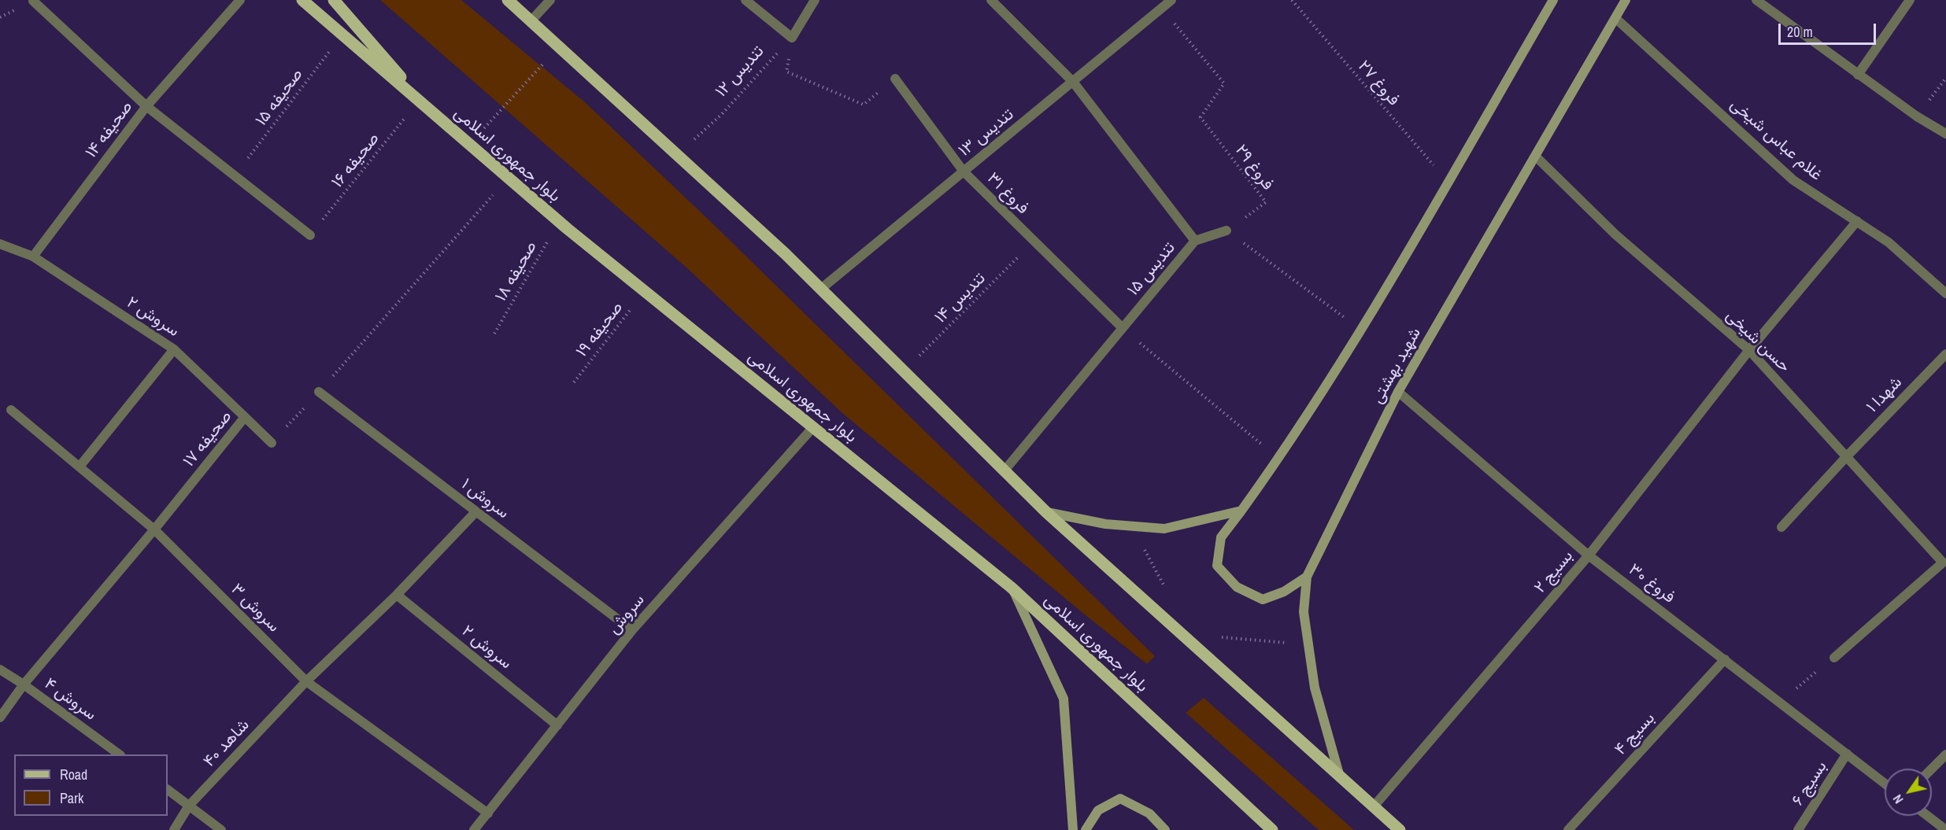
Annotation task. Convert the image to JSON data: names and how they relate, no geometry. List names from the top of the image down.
{
  "streets": {
    "main road": ["بلوار جمهوری اسلامی", "شهید بهشتی"],
    "street": [
      "صحیفه ۱۴",
      "تندیس ۱۳",
      "غلام عباس شیخی",
      "فروغ ۳۱",
      "تندیس ۱۵",
      "سروش ۲",
      "حسن شیخی",
      "شهدا ۱",
      "صحیفه ۱۷",
      "سروش ۱",
      "بسیج ۲",
      "فروغ ۳۰",
      "سروش ۳",
      "سروش",
      "سروش ۴",
      "بسیج ۴",
      "شاهد ۴۰",
      "بسیج ۶"
    ],
    "path": [
      "تندیس ۱۲",
      "فروغ ۲۷",
      "صحیفه ۱۵",
      "صحیفه ۱۶",
      "فروغ ۲۹",
      "صحیفه ۱۸",
      "تندیس ۱۴",
      "صحیفه ۱۹"
    ]
  },
  "crossings": [
    ["صحیفه ۱۵", "بلوار جمهوری اسلامی"],
    ["صحیفه ۱۴", "سروش ۲"],
    ["تندیس ۱۳", "فروغ ۲۹"],
    ["تندیس ۱۳", "فروغ ۳۱"],
    ["تندیس ۱۳", "تندیس ۱۵"],
    ["غلام عباس شیخی", "شهید بهشتی"],
    ["غلام عباس شیخی", "بسیج ۲"],
    ["بلوار جمهوری اسلامی", "صحیفه ۱۶"],
    ["بلوار جمهوری اسلامی", "صحیفه ۱۸"],
    ["بلوار جمهوری اسلامی", "صحیفه ۱۹"],
    ["بلوار جمهوری اسلامی", "سروش"],
    ["فروغ ۳۱", "تندیس ۱۵"],
    ["فروغ ۳۱", "تندیس ۱۴"],
    ["سروش ۲", "صحیفه ۱۷"],
    ["سروش ۲", "سروش"],
    ["سروش ۲", "شاهد ۴۰"],
    ["حسن شیخی", "شهید بهشتی"],
    ["حسن شیخی", "شهدا ۱"],
    ["حسن شیخی", "بسیج ۲"],
    ["شهید بهشتی", "فروغ ۳۰"],
    ["صحیفه ۱۷", "سروش ۳"],
    ["صحیفه ۱۷", "سروش ۴"],
    ["سروش ۱", "سروش"],
    ["سروش ۱", "شاهد ۴۰"],
    ["بسیج ۲", "فروغ ۳۰"],
    ["فروغ ۳۰", "بسیج ۴"],
    ["فروغ ۳۰", "بسیج ۶"],
    ["سروش ۳", "سروش"],
    ["سروش ۳", "شاهد ۴۰"]
  ],
  "legend": ["Road", "Park"],
  "scale_bar": "20 m",
  "north": "bottom left"
}
